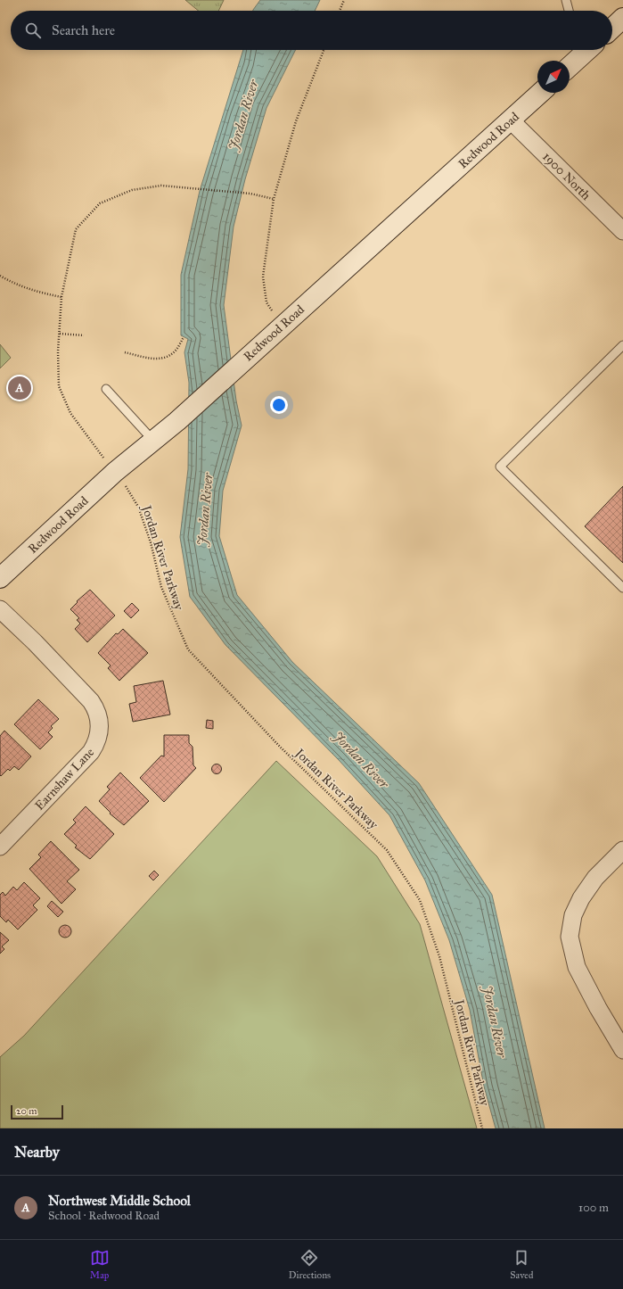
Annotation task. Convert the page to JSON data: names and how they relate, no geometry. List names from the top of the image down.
{
  "streets": {
    "main road": ["Redwood Road"],
    "street": ["1900 North", "Earnshaw Lane"],
    "path": ["Jordan River Parkway"]
  },
  "crossings": [
    ["Redwood Road", "1900 North"]
  ],
  "water": ["Jordan River"],
  "scale_bar": "20 m",
  "north": "top right",
  "page": {
    "search": "Search here",
    "pins": "A",
    "scale": "20 m",
    "heading": "Nearby",
    "list": [
      {
        "mark": "A",
        "name": "Northwest Middle School",
        "note": "School · Redwood Road",
        "value": "100 m"
      }
    ],
    "nav": ["Map", "Directions", "Saved"]
  }
}
